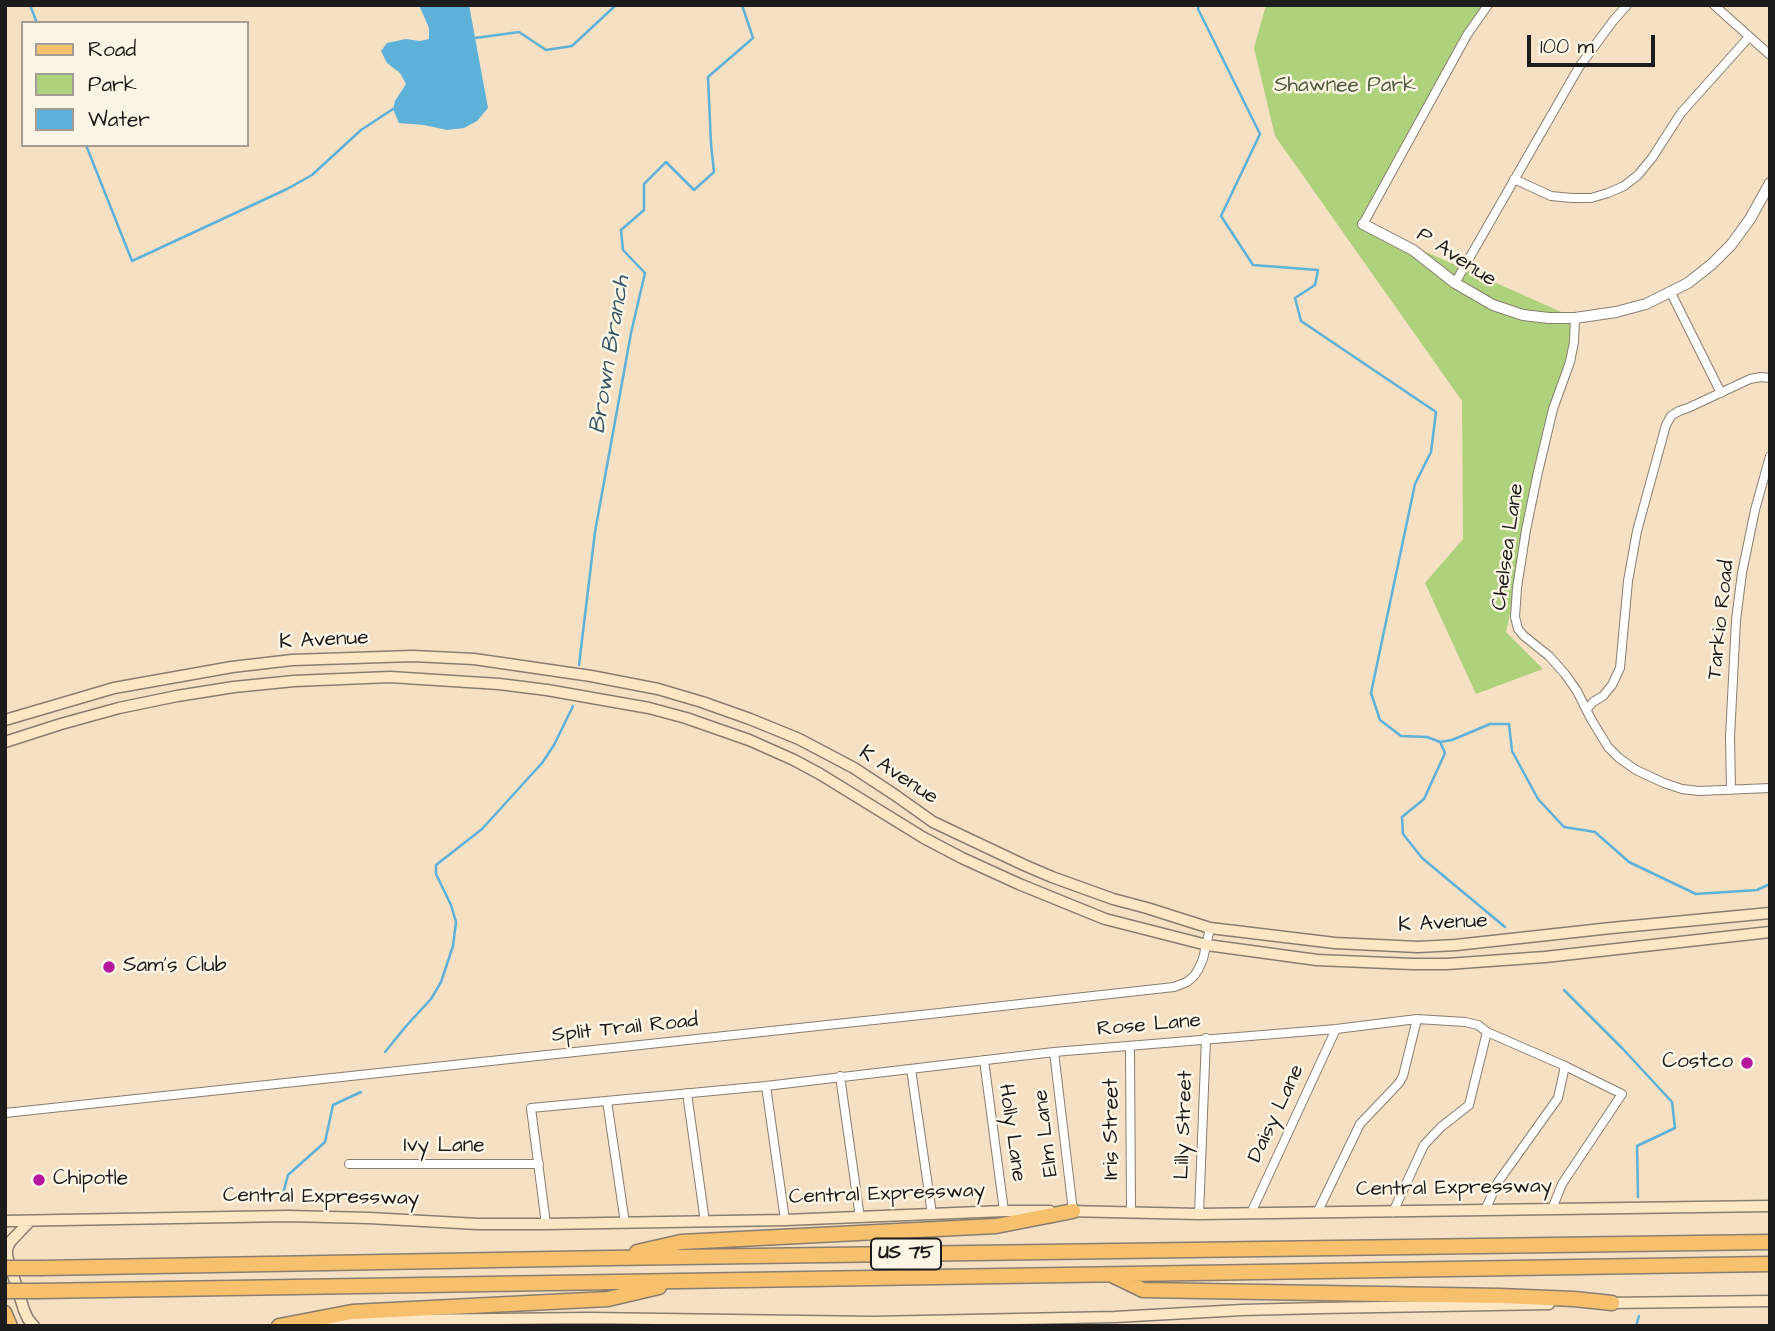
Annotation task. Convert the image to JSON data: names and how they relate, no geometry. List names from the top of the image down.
{
  "streets": {
    "highway": ["US 75"],
    "main road": ["K Avenue", "Central Expressway"],
    "street": [
      "P Avenue",
      "Chelsea Lane",
      "Tarkio Road",
      "Rose Lane",
      "Split Trail Road",
      "Daisy Lane",
      "Lilly Street",
      "Iris Street",
      "Holly Lane",
      "Elm Lane",
      "Ivy Lane"
    ]
  },
  "crossings": [
    ["P Avenue", "Chelsea Lane"],
    ["Chelsea Lane", "Tarkio Road"],
    ["K Avenue", "Split Trail Road"],
    ["Rose Lane", "Daisy Lane"],
    ["Rose Lane", "Lilly Street"],
    ["Rose Lane", "Iris Street"],
    ["Rose Lane", "Holly Lane"],
    ["Rose Lane", "Elm Lane"],
    ["Rose Lane", "Ivy Lane"],
    ["Rose Lane", "Central Expressway"],
    ["Daisy Lane", "Central Expressway"],
    ["Lilly Street", "Central Expressway"],
    ["Iris Street", "Central Expressway"],
    ["Holly Lane", "Central Expressway"],
    ["Elm Lane", "Central Expressway"]
  ],
  "water": ["Brown Branch"],
  "parks": ["Shawnee Park"],
  "places": ["Sam's Club", "Costco", "Chipotle"],
  "legend": ["Road", "Park", "Water"],
  "scale_bar": "100 m"
}
